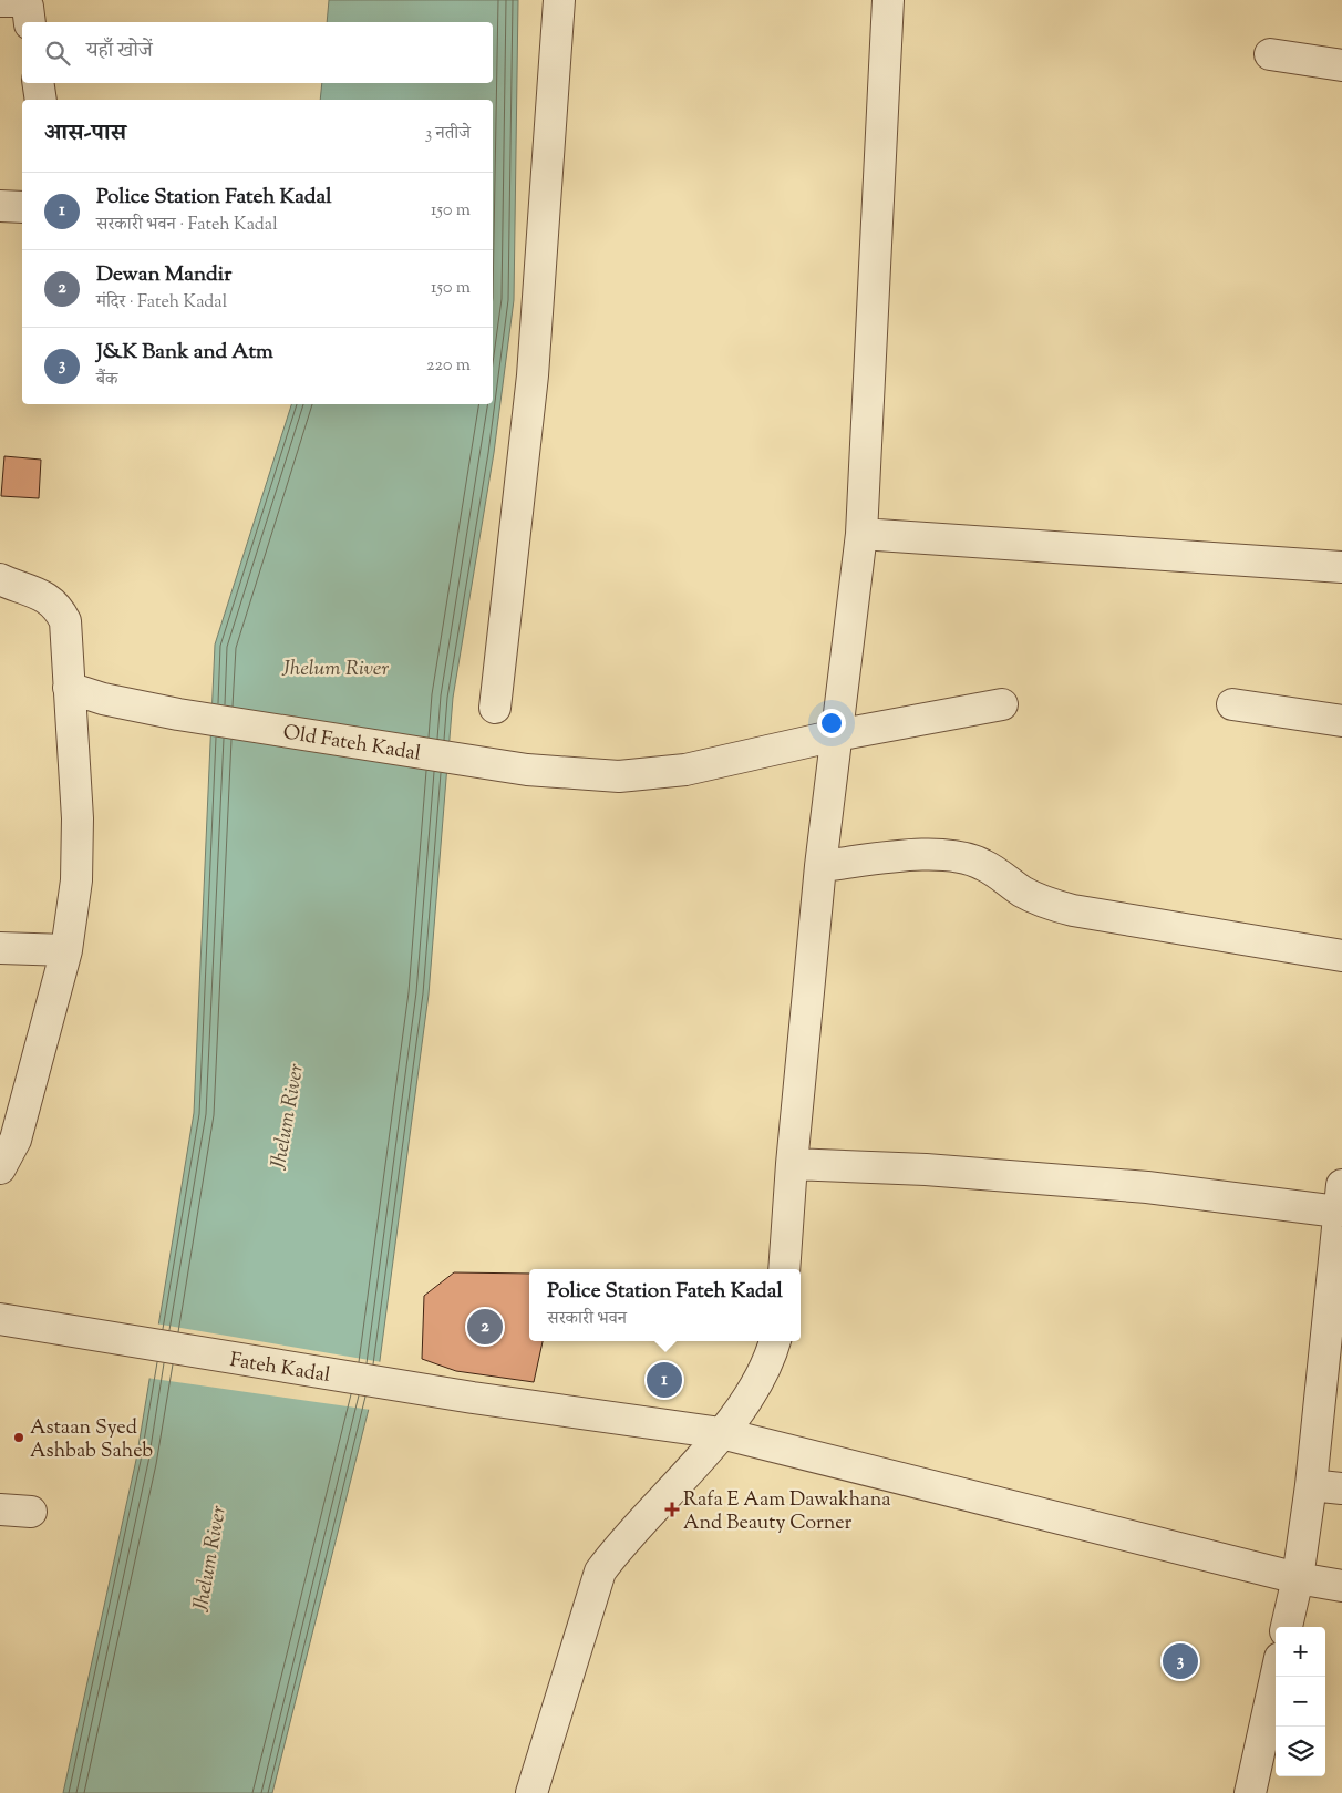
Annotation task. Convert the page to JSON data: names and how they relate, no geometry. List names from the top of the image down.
{
  "streets": {
    "street": ["Old Fateh Kadal", "Fateh Kadal"]
  },
  "water": ["Jhelum River"],
  "places": {
    "other": ["Astaan Syed Ashbab Saheb"],
    "health": ["Rafa E Aam Dawakhana And Beauty Corner"]
  },
  "page": {
    "search": "यहाँ खोजें",
    "heading": ["आस-पास", "3 नतीजे"],
    "list": [
      {
        "mark": "1",
        "name": "Police Station Fateh Kadal",
        "note": "सरकारी भवन · Fateh Kadal",
        "value": "150 m"
      },
      {
        "mark": "2",
        "name": "Dewan Mandir",
        "note": "मंदिर · Fateh Kadal",
        "value": "150 m"
      },
      {
        "mark": "3",
        "name": "J&K Bank and Atm",
        "note": "बैंक",
        "value": "220 m"
      }
    ],
    "popup": ["Police Station Fateh Kadal", "सरकारी भवन"],
    "pins": ["2", "1", "3"],
    "map_buttons": ["+", "−"]
  }
}
